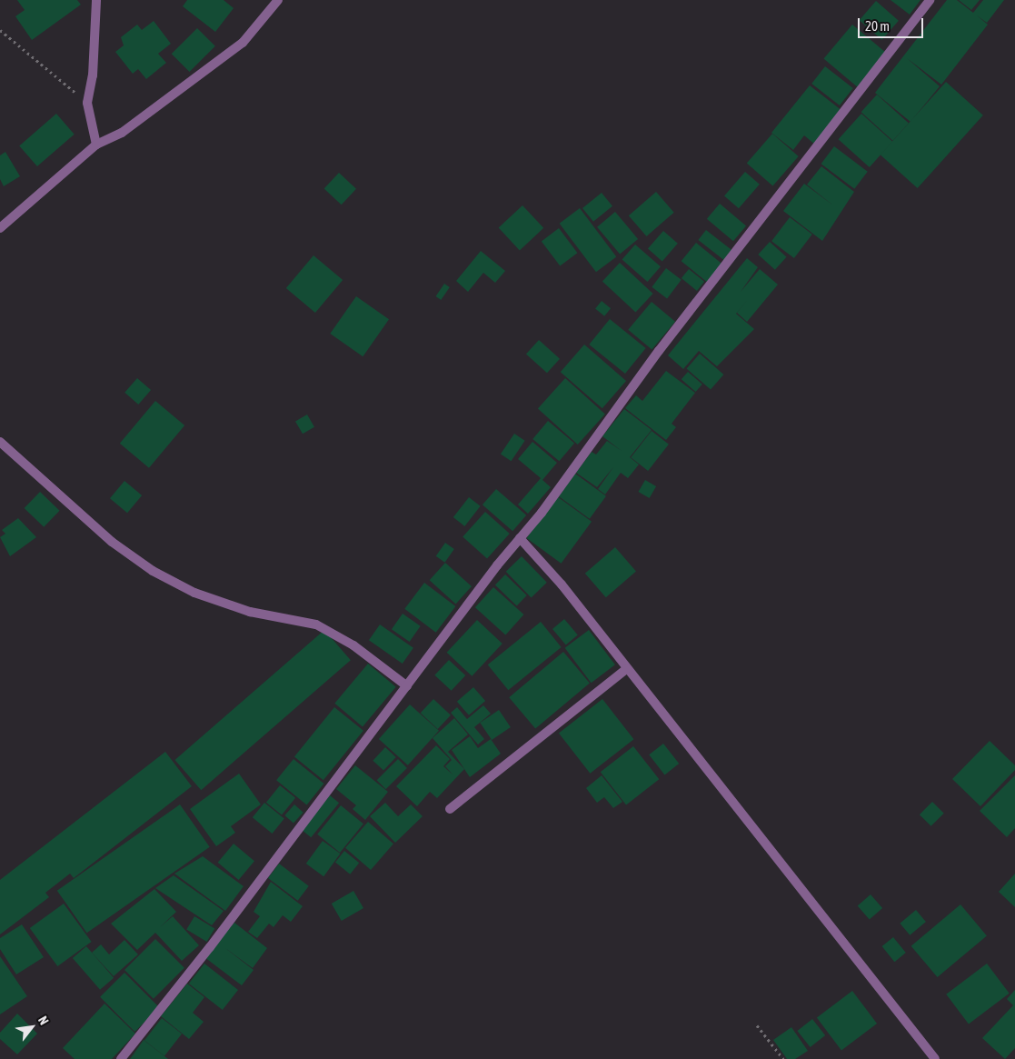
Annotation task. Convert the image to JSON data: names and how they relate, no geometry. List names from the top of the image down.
{
  "scale_bar": "20 m",
  "north": "top right"
}
